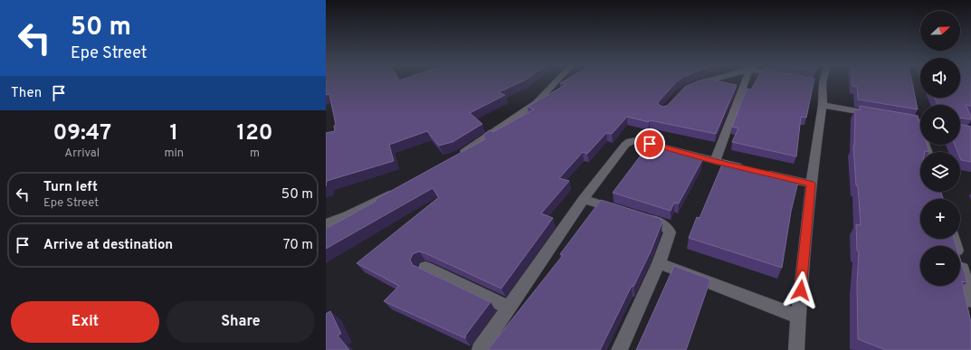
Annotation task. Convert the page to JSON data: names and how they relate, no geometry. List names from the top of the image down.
{
  "north": "right",
  "page": {
    "turn": ["50 m", "Epe Street"],
    "map_buttons": ["+", "−"],
    "then": "Then",
    "eta": [
      "09:47",
      "Arrival",
      "1",
      "min",
      "120",
      "m"
    ],
    "list": [
      {
        "name": "Turn left",
        "note": "Epe Street",
        "value": "50 m"
      },
      {
        "name": "Arrive at destination",
        "value": "70 m"
      }
    ],
    "buttons": ["Exit", "Share"]
  }
}
